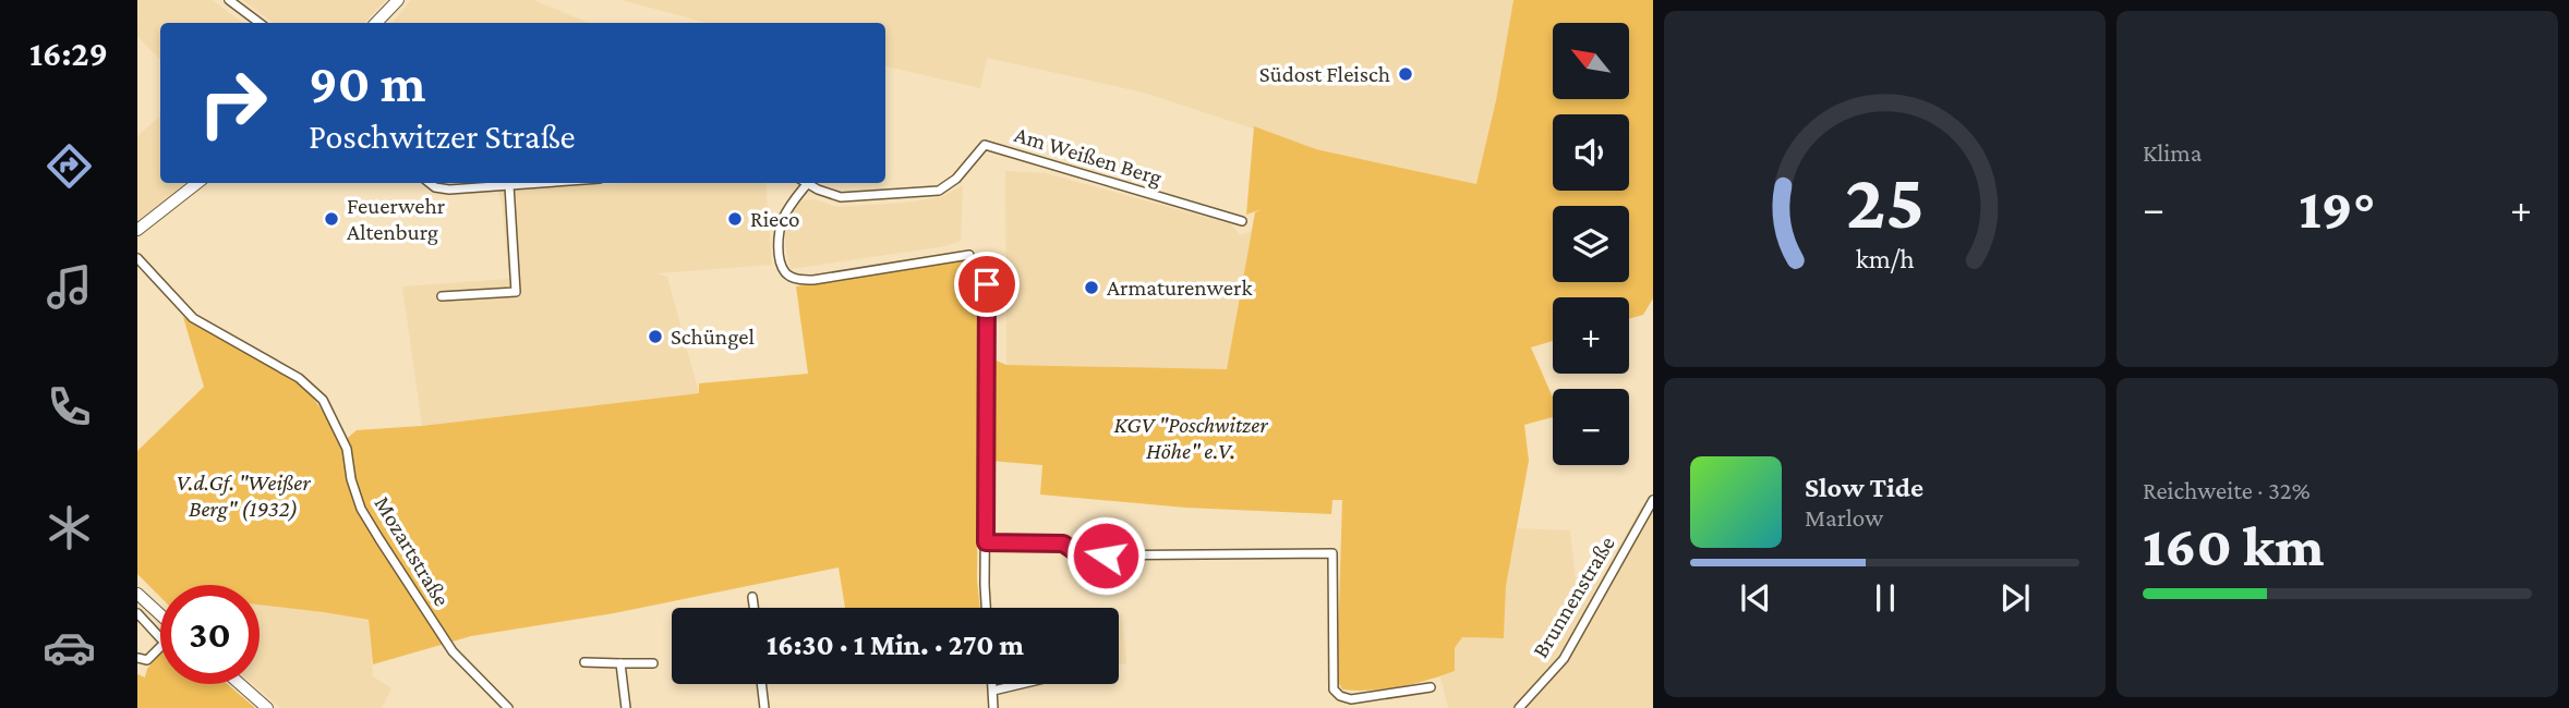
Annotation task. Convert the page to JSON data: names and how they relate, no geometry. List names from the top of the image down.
{
  "streets": {
    "street": ["Am Weißen Berg", "Mozartstraße", "Brunnenstraße"]
  },
  "parks": ["KGV \"Poschwitzer Höhe\" e.V.", "V.d.Gf. \"Weißer Berg\" (1932)"],
  "places": [
    "Südost Fleisch",
    "Feuerwehr Altenburg",
    "Rieco",
    "Armaturenwerk",
    "Schüngel"
  ],
  "north": "top left",
  "page": {
    "tabs": "16:29",
    "tile": [
      "Klima",
      ["Reichweite · 32%", "160 km"]
    ],
    "map_buttons": ["+", "−"],
    "turn": ["90 m", "Poschwitzer Straße"],
    "heat": ["−", "19°", "+"],
    "song": ["Slow Tide", "Marlow"],
    "limit": "30",
    "trip": "16:30 · 1 Min. · 270 m",
    "gauge": ["25", "km/h"]
  }
}
